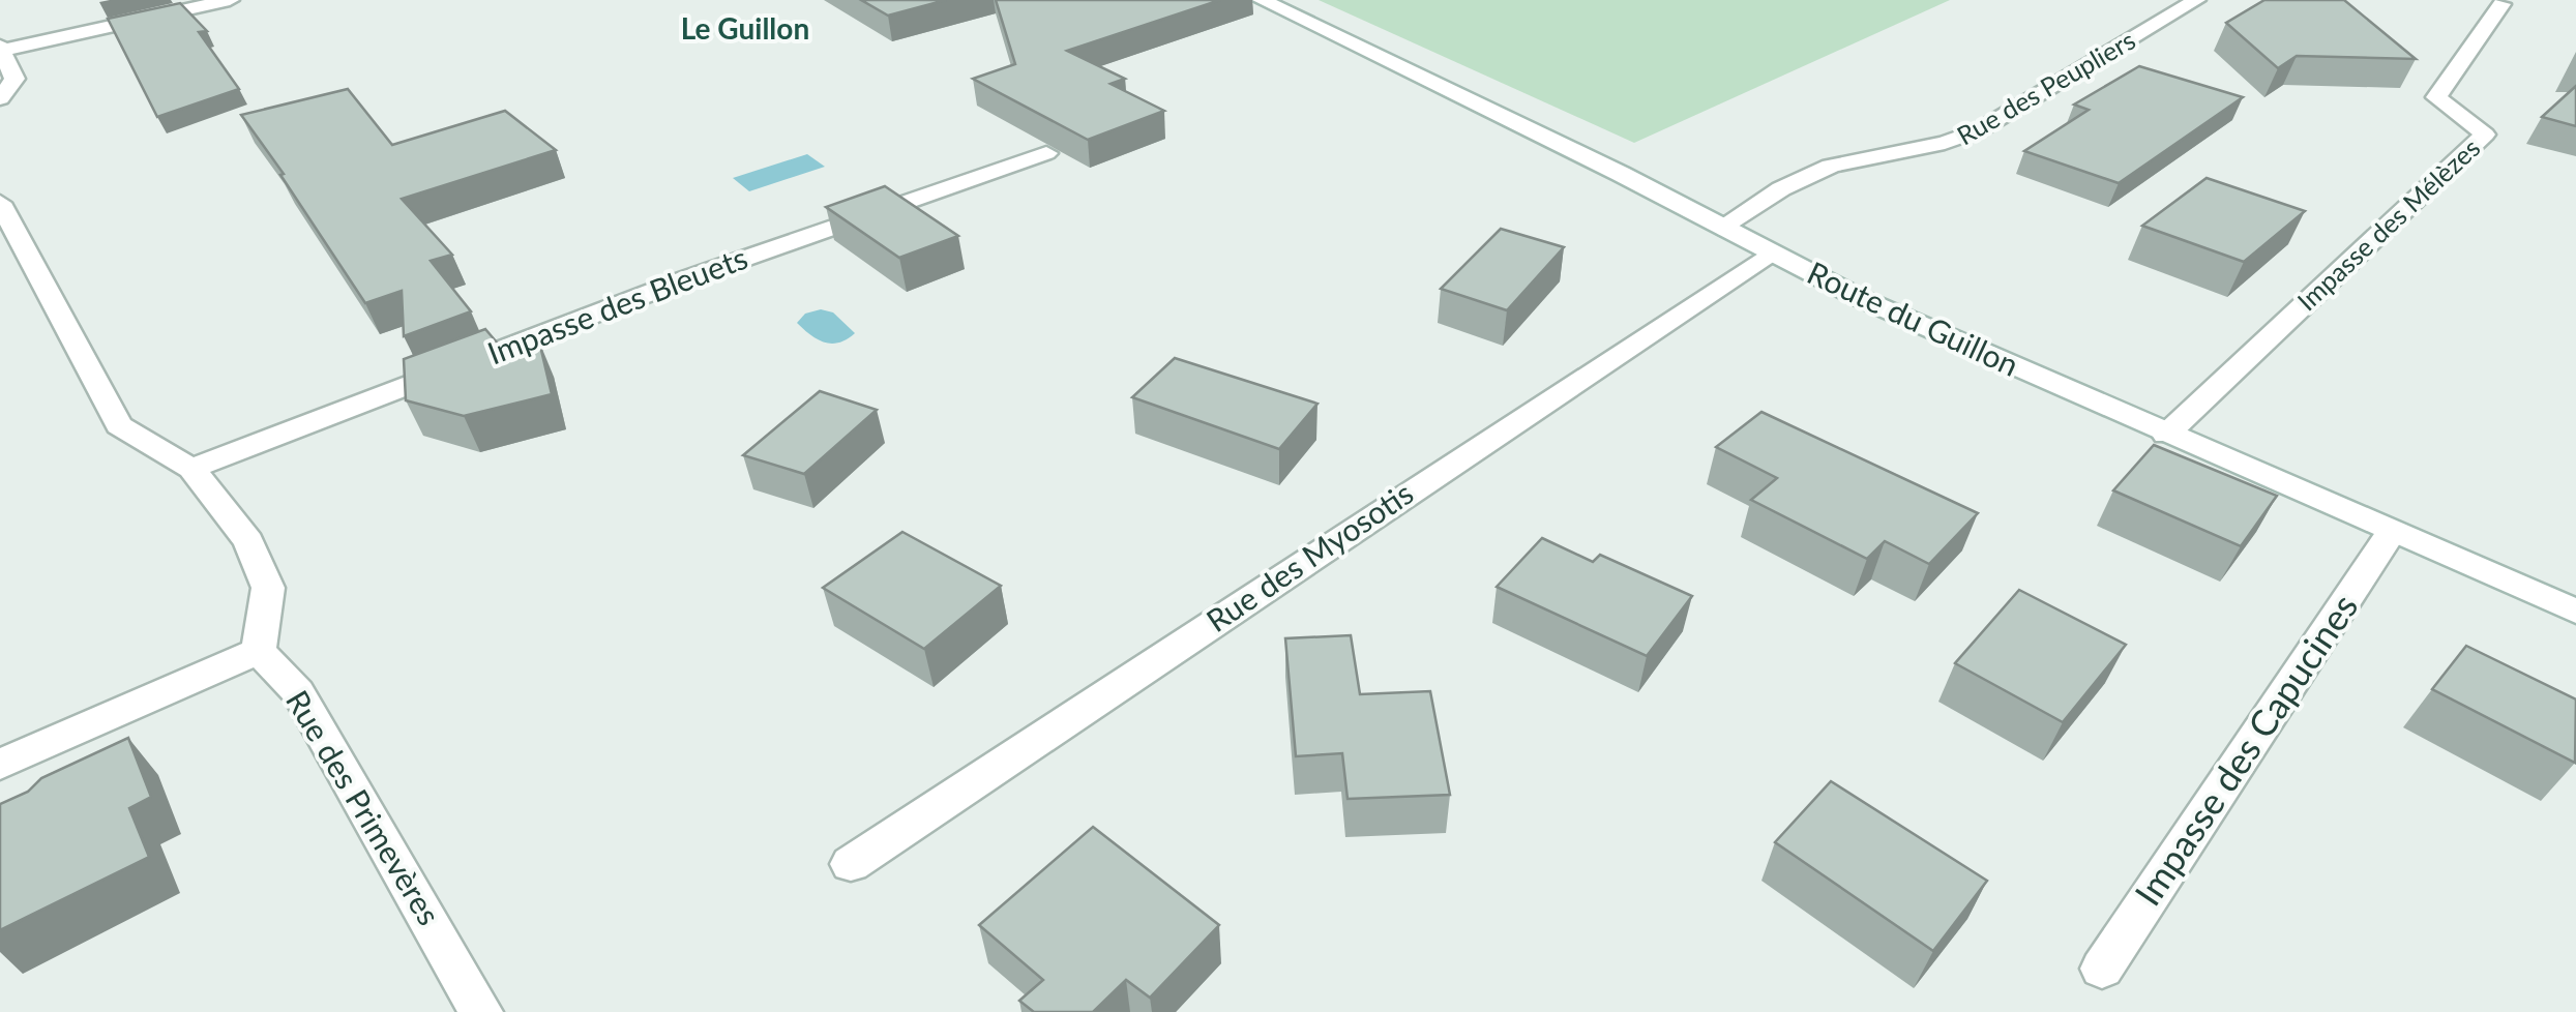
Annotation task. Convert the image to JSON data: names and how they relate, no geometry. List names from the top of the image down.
{
  "streets": {
    "street": [
      "Rue des Peupliers",
      "Impasse des Mélèzes",
      "Impasse des Bleuets",
      "Route du Guillon",
      "Rue des Myosotis",
      "Impasse des Capucines",
      "Rue des Primevères"
    ]
  },
  "crossings": [
    ["Rue des Peupliers", "Route du Guillon"],
    ["Impasse des Mélèzes", "Route du Guillon"],
    ["Route du Guillon", "Rue des Myosotis"],
    ["Route du Guillon", "Impasse des Capucines"]
  ],
  "districts": ["Le Guillon"]
}
